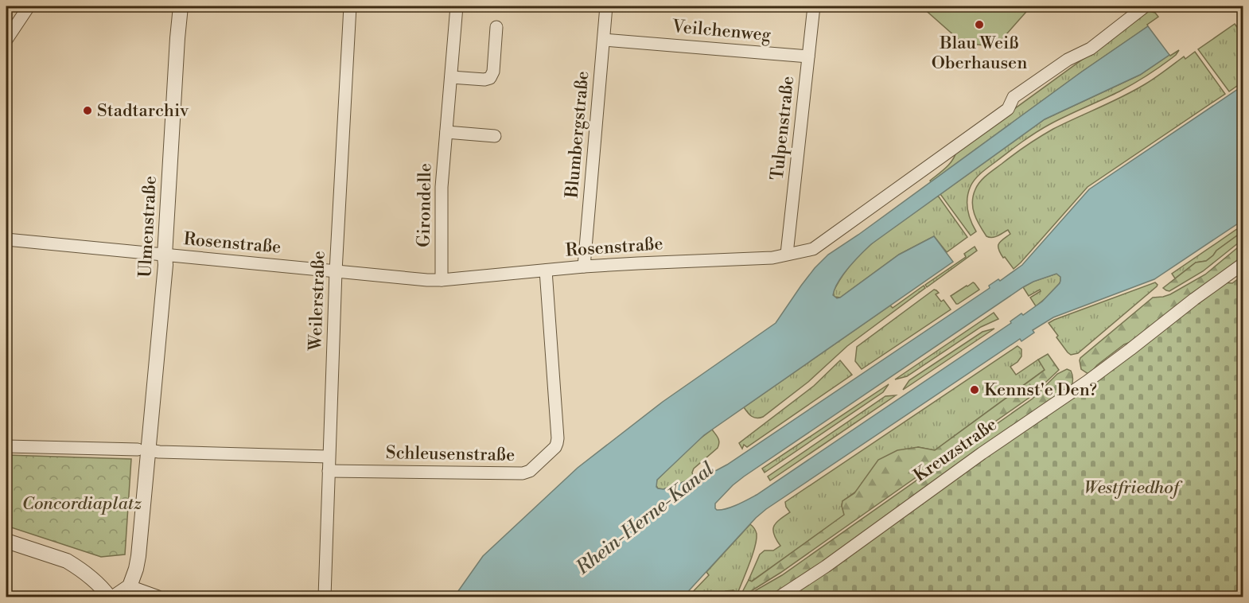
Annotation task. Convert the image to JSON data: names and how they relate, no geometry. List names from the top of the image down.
{
  "streets": {
    "street": [
      "Veilchenweg",
      "Tulpenstraße",
      "Blumbergstraße",
      "Girondelle",
      "Ulmenstraße",
      "Rosenstraße",
      "Weilerstraße",
      "Kreuzstraße",
      "Schleusenstraße"
    ]
  },
  "crossings": [
    ["Veilchenweg", "Tulpenstraße"],
    ["Veilchenweg", "Blumbergstraße"],
    ["Tulpenstraße", "Rosenstraße"],
    ["Blumbergstraße", "Rosenstraße"],
    ["Girondelle", "Rosenstraße"],
    ["Ulmenstraße", "Rosenstraße"],
    ["Rosenstraße", "Weilerstraße"],
    ["Rosenstraße", "Schleusenstraße"],
    ["Weilerstraße", "Schleusenstraße"]
  ],
  "water": ["Rhein-Herne-Kanal"],
  "parks": ["Westfriedhof", "Concordiaplatz"],
  "places": ["Blau Weiß Oberhausen", "Stadtarchiv", "Kennst'e Den?"]
}
